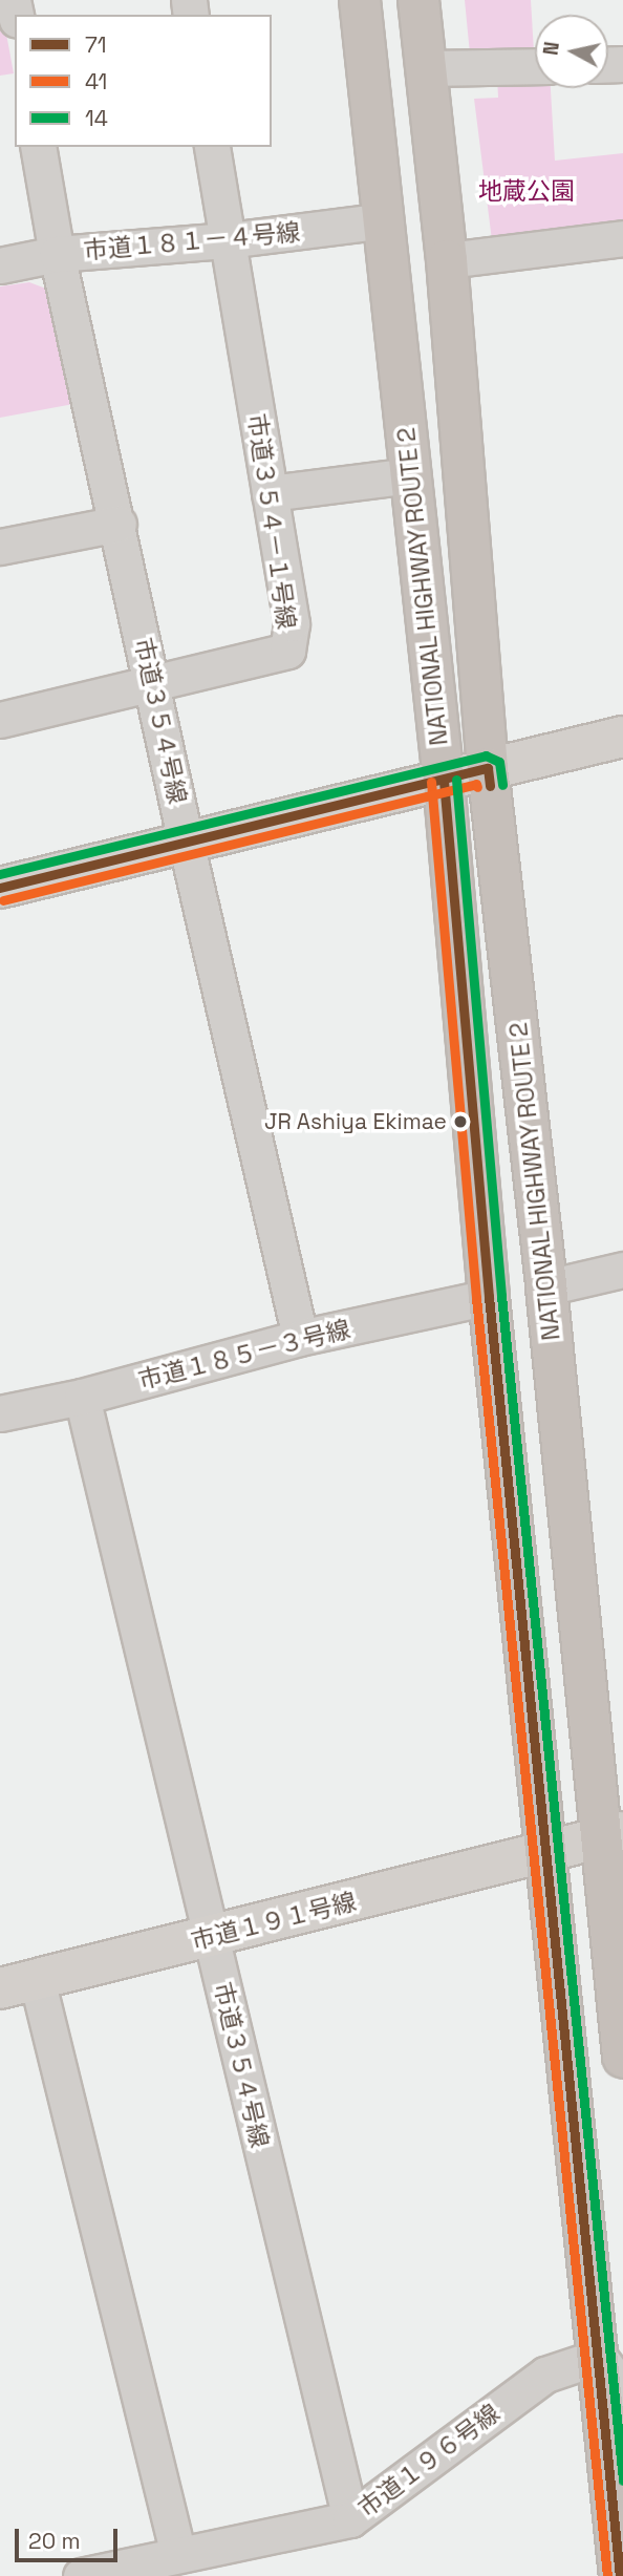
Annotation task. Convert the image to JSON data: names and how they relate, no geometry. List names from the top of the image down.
{
  "streets": {
    "highway": ["NATIONAL HIGHWAY ROUTE 2"],
    "street": [
      "市道１８１－４号線",
      "市道３５４－１号線",
      "市道３５４号線",
      "市道１８５－３号線",
      "市道１９１号線",
      "市道１９６号線"
    ]
  },
  "crossings": [
    ["市道１８１－４号線", "市道３５４－１号線"],
    ["市道１８１－４号線", "NATIONAL HIGHWAY ROUTE 2"],
    ["市道１８１－４号線", "市道３５４号線"],
    ["市道３５４－１号線", "市道３５４号線"],
    ["NATIONAL HIGHWAY ROUTE 2", "市道１８５－３号線"],
    ["NATIONAL HIGHWAY ROUTE 2", "市道１９１号線"],
    ["NATIONAL HIGHWAY ROUTE 2", "市道１９６号線"],
    ["市道３５４号線", "市道１８５－３号線"],
    ["市道３５４号線", "市道１９１号線"],
    ["市道３５４号線", "市道１９６号線"]
  ],
  "parks": ["地蔵公園"],
  "places": ["JR Ashiya Ekimae"],
  "lines": ["transit line 14", "transit line 71", "transit line 41"],
  "legend": ["71", "41", "14"],
  "scale_bar": "20 m",
  "north": "left"
}
